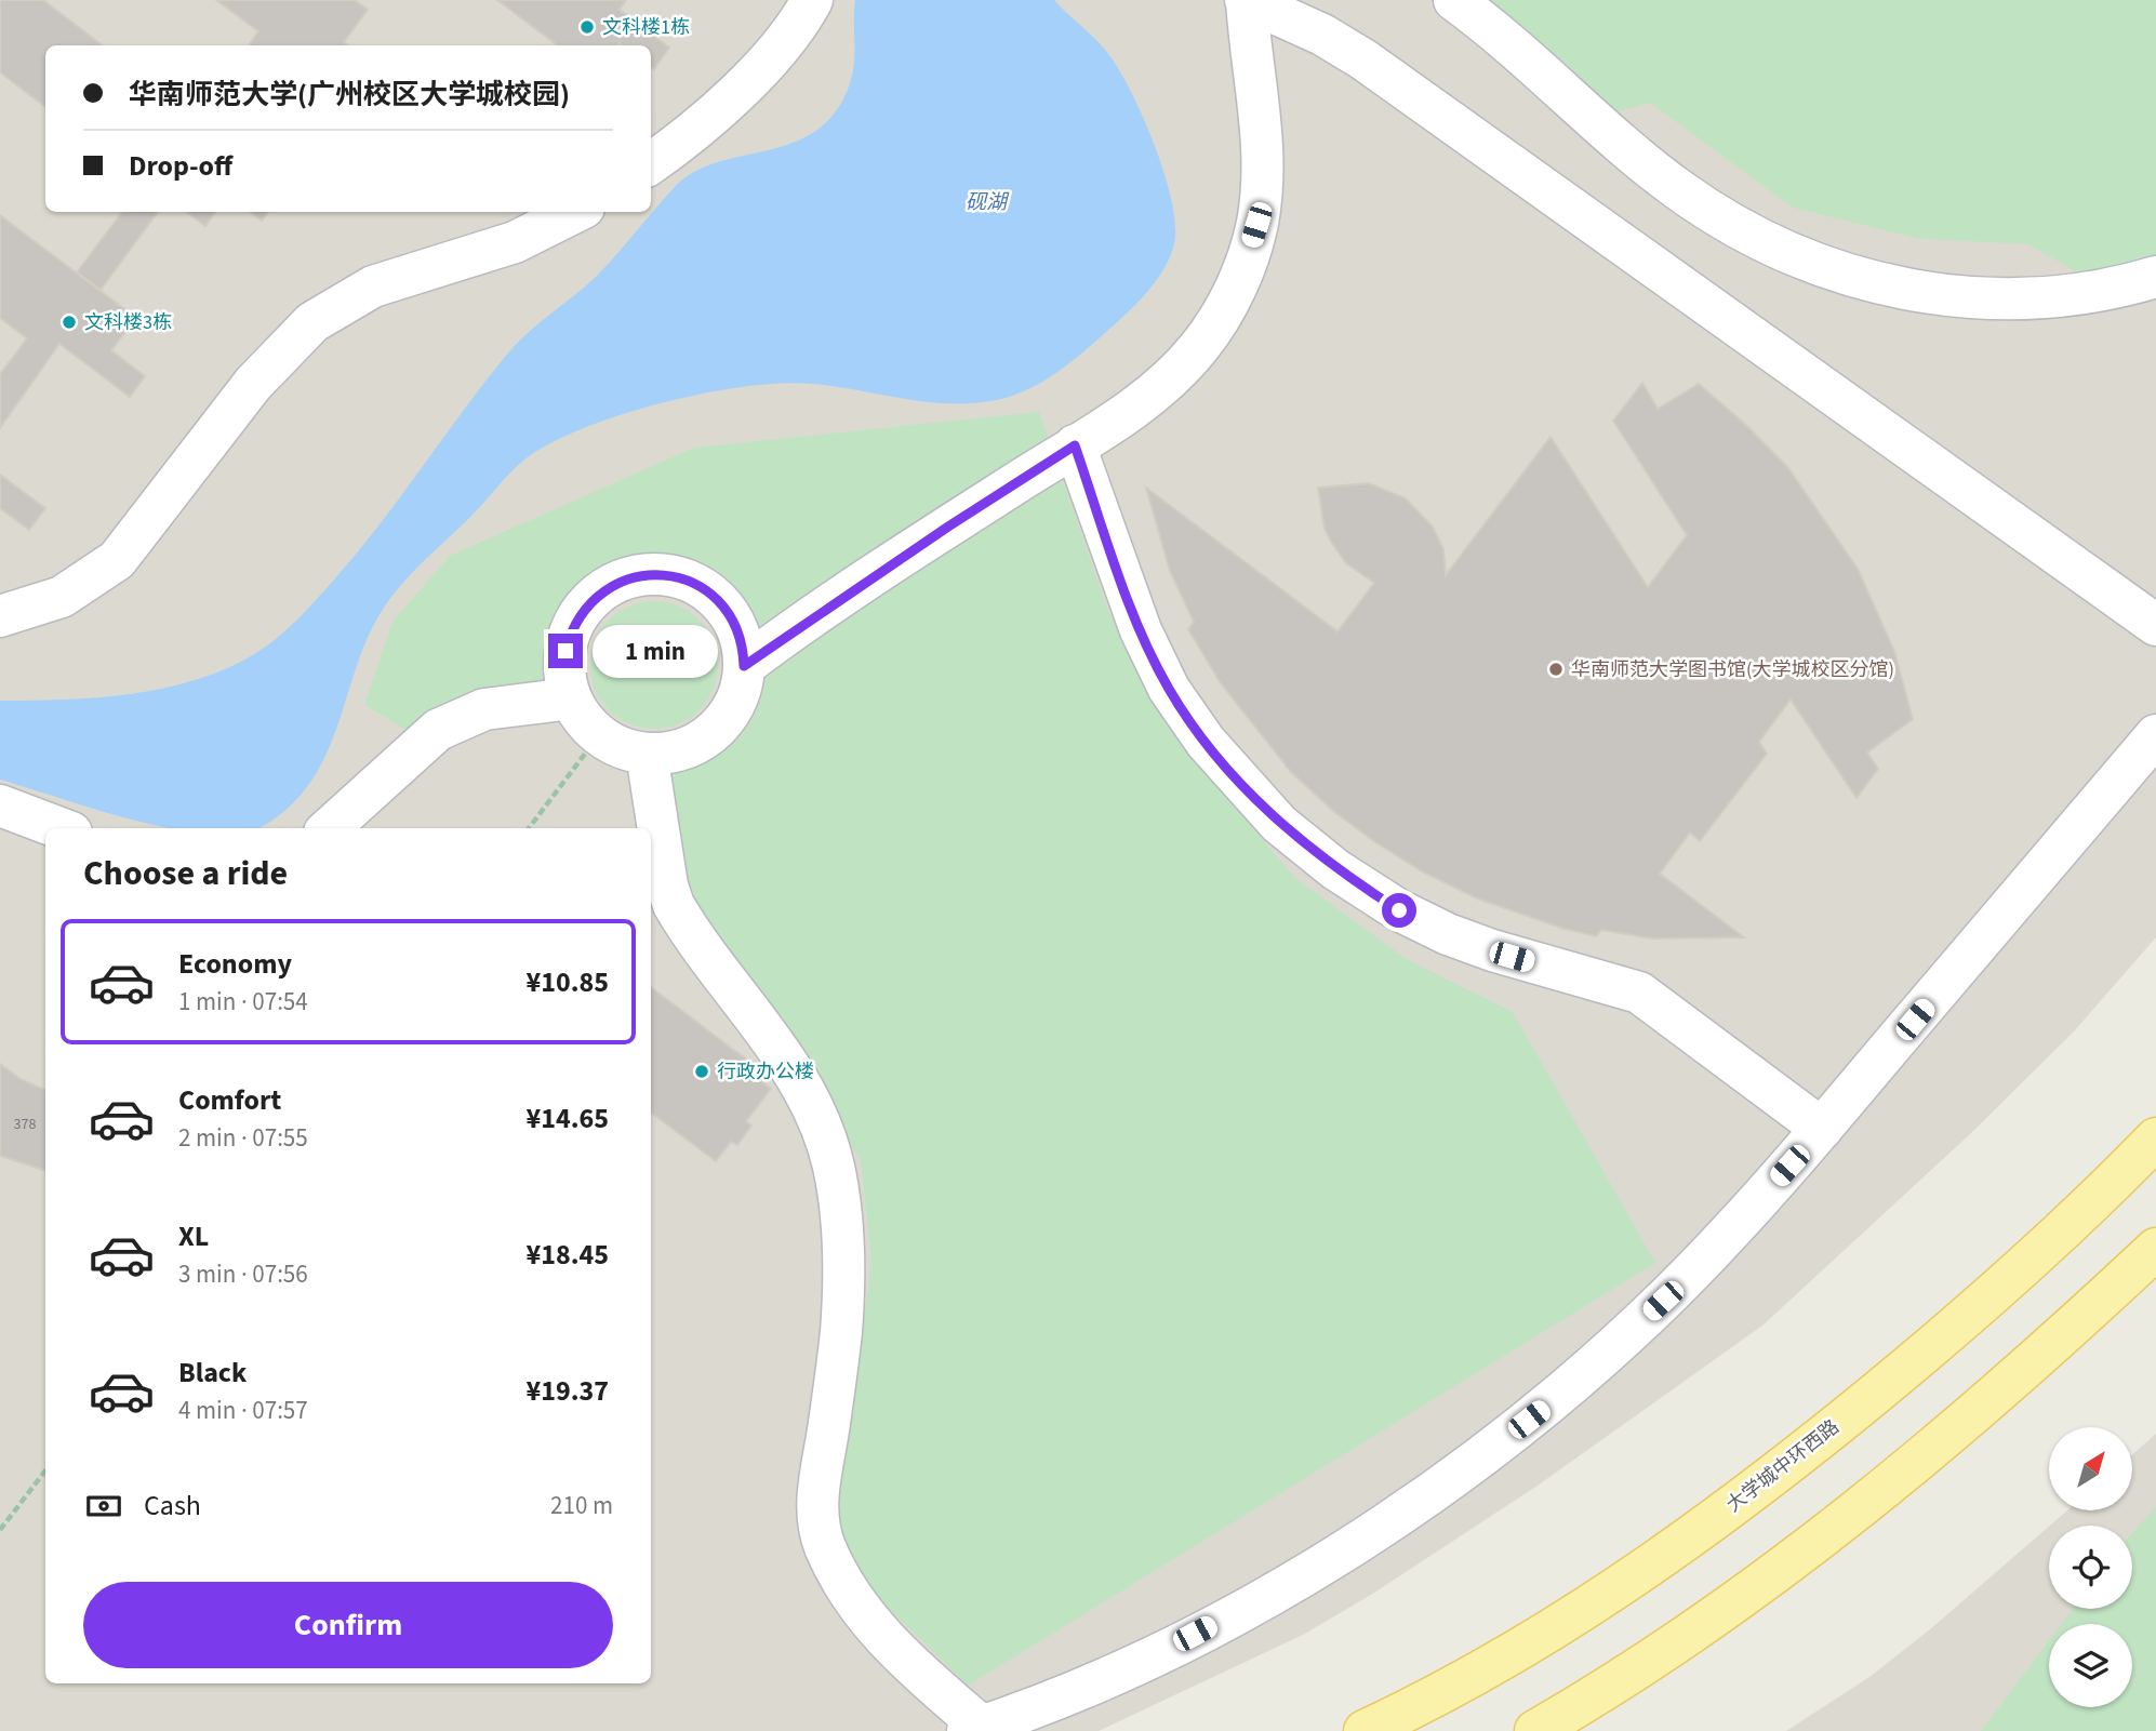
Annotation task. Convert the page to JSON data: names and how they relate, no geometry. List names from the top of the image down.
{
  "streets": {
    "main road": ["大学城中环西路"]
  },
  "water": ["砚湖"],
  "places": [
    "文科楼1栋",
    "文科楼3栋",
    "华南师范大学图书馆(大学城校区分馆)",
    "行政办公楼"
  ],
  "house_numbers": ["378"],
  "north": "top right",
  "page": {
    "banner": ["华南师范大学(广州校区大学城校园)", "Drop-off"],
    "bubble": "1 min",
    "heading": "Choose a ride",
    "list": [
      {
        "name": "Economy",
        "note": "1 min · 07:54",
        "value": "¥10.85"
      },
      {
        "name": "Comfort",
        "note": "2 min · 07:55",
        "value": "¥14.65"
      },
      {
        "name": "XL",
        "note": "3 min · 07:56",
        "value": "¥18.45"
      },
      {
        "name": "Black",
        "note": "4 min · 07:57",
        "value": "¥19.37"
      }
    ],
    "pay": ["Cash", "210 m"],
    "buttons": "Confirm"
  }
}
